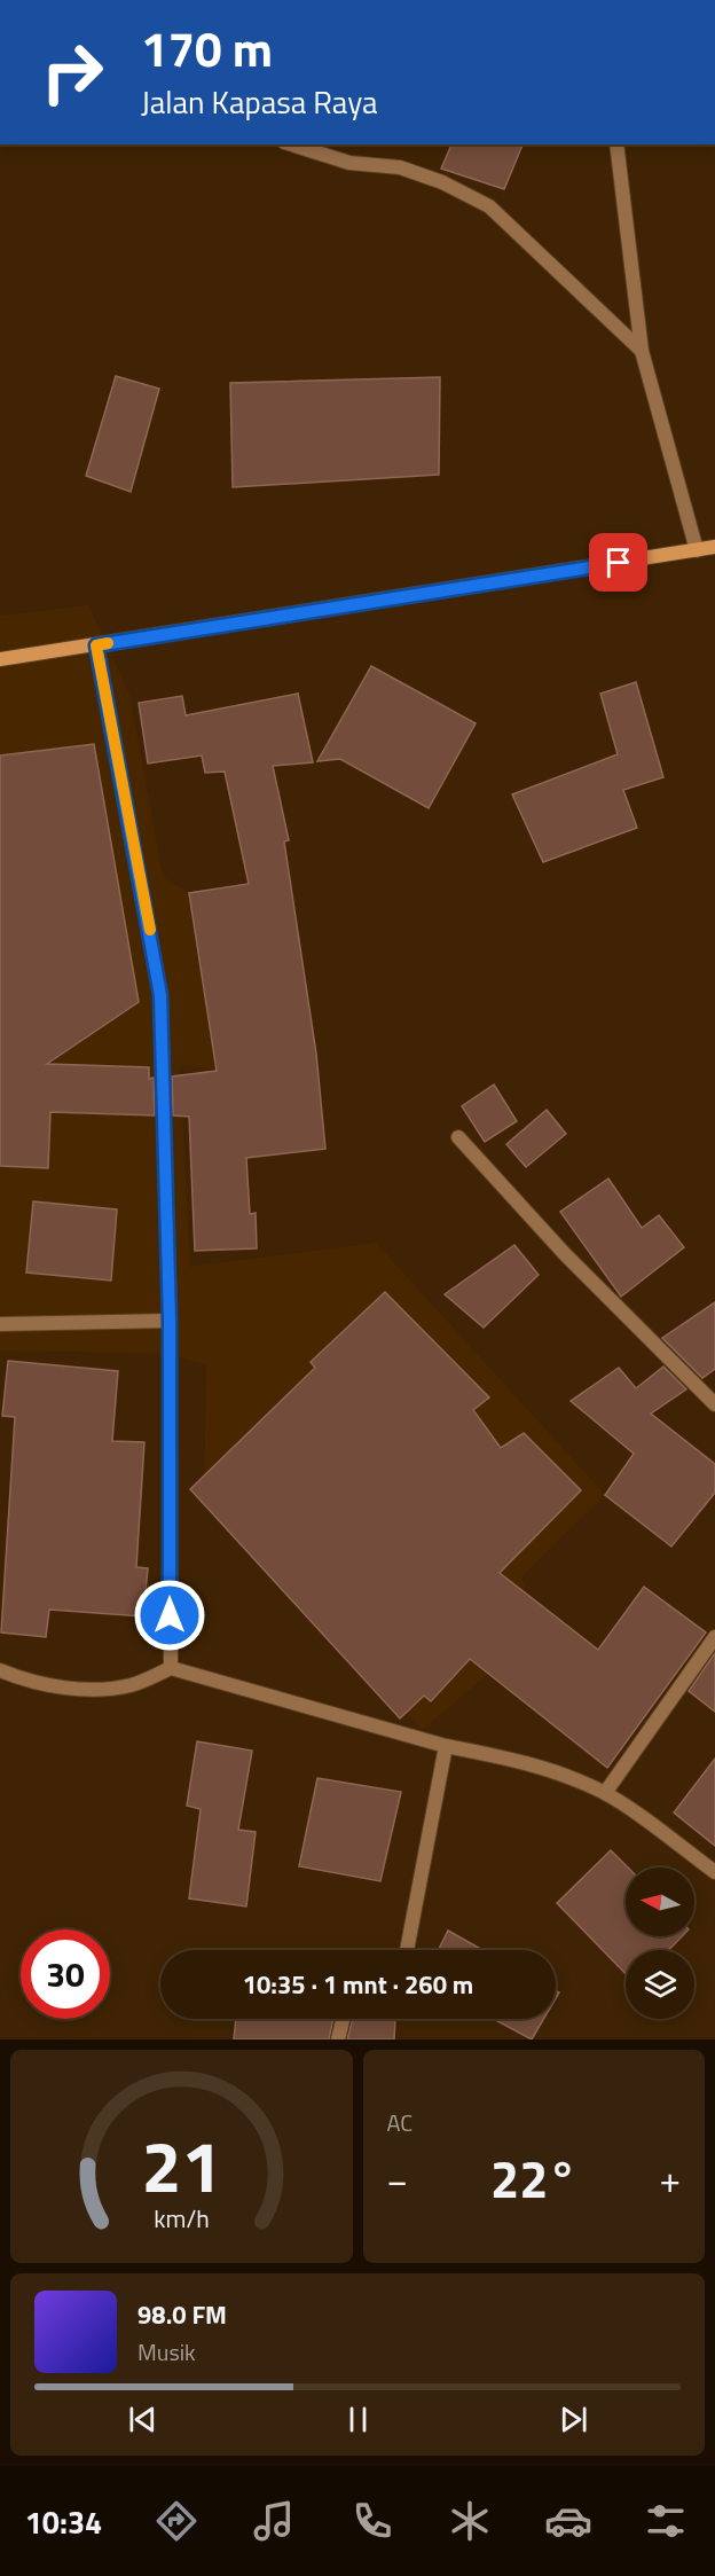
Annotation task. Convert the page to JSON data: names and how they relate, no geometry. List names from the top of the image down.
{
  "north": "left",
  "page": {
    "turn": ["170 m", "Jalan Kapasa Raya"],
    "limit": "30",
    "trip": "10:35 · 1 mnt · 260 m",
    "tile": "AC",
    "heat": ["−", "22°", "+"],
    "song": ["98.0 FM", "Musik"],
    "tabs": "10:34",
    "gauge": ["21", "km/h"]
  }
}
